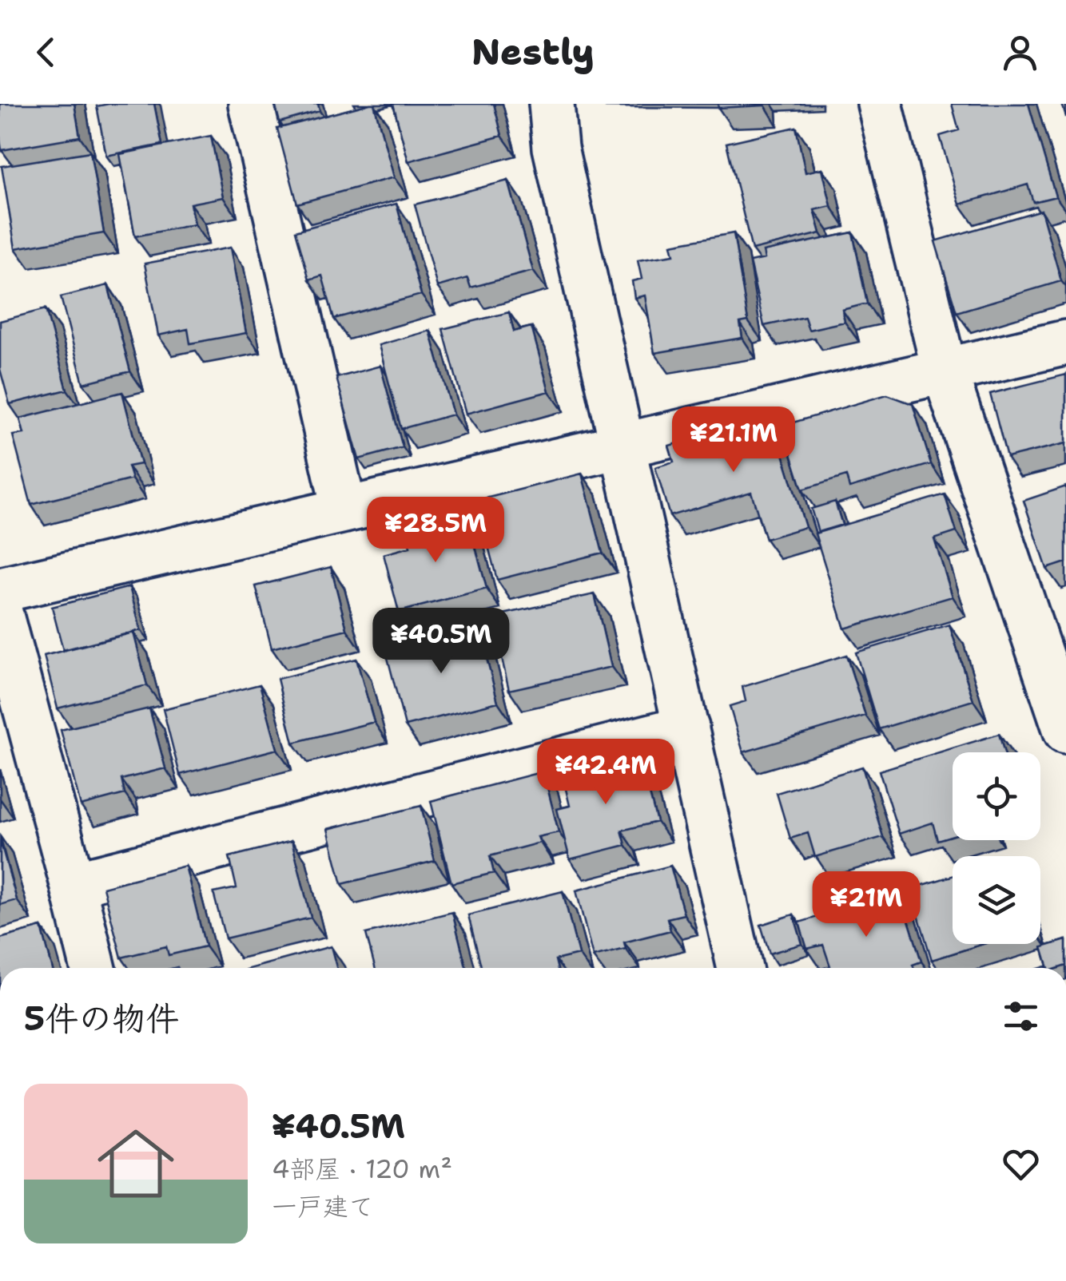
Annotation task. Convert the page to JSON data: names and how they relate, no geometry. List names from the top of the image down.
{
  "page": {
    "header": "Nestly",
    "price": [
      "¥21.1M",
      "¥28.5M",
      "¥40.5M",
      "¥42.4M",
      "¥21M"
    ],
    "heading": "5件の物件",
    "list": [
      {
        "name": "¥40.5M",
        "note": "4部屋 · 120 m² · 一戸建て"
      }
    ]
  }
}
